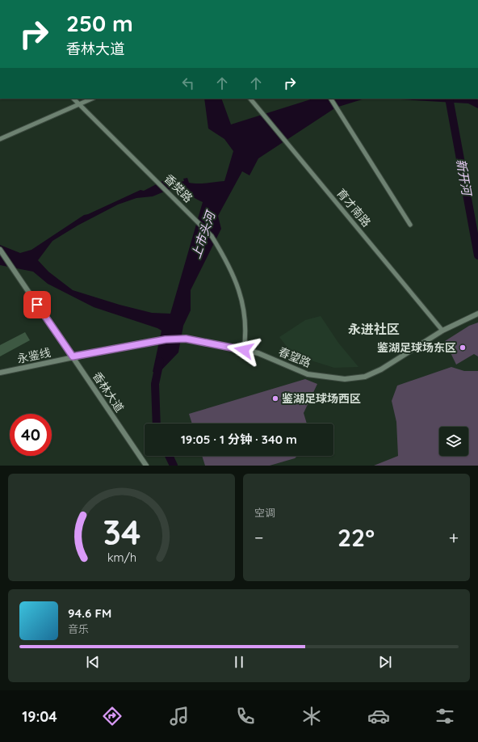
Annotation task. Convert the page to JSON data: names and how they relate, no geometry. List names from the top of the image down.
{
  "streets": {
    "street": [
      "香樊路",
      "育才南路",
      "永鉴线",
      "春望路",
      "香林大道"
    ]
  },
  "crossings": [
    ["香樊路", "春望路"],
    ["育才南路", "春望路"],
    ["永鉴线", "春望路"],
    ["永鉴线", "香林大道"],
    ["春望路", "香林大道"]
  ],
  "districts": ["永进社区"],
  "water": ["新开河", "上市头河"],
  "places": ["鉴湖足球场东区", "鉴湖足球场西区"],
  "page": {
    "turn": ["250 m", "香林大道"],
    "limit": "40",
    "trip": "19:05 · 1 分钟 · 340 m",
    "tile": "空调",
    "heat": ["−", "22°", "+"],
    "song": ["94.6 FM", "音乐"],
    "tabs": "19:04",
    "gauge": ["34", "km/h"]
  }
}
